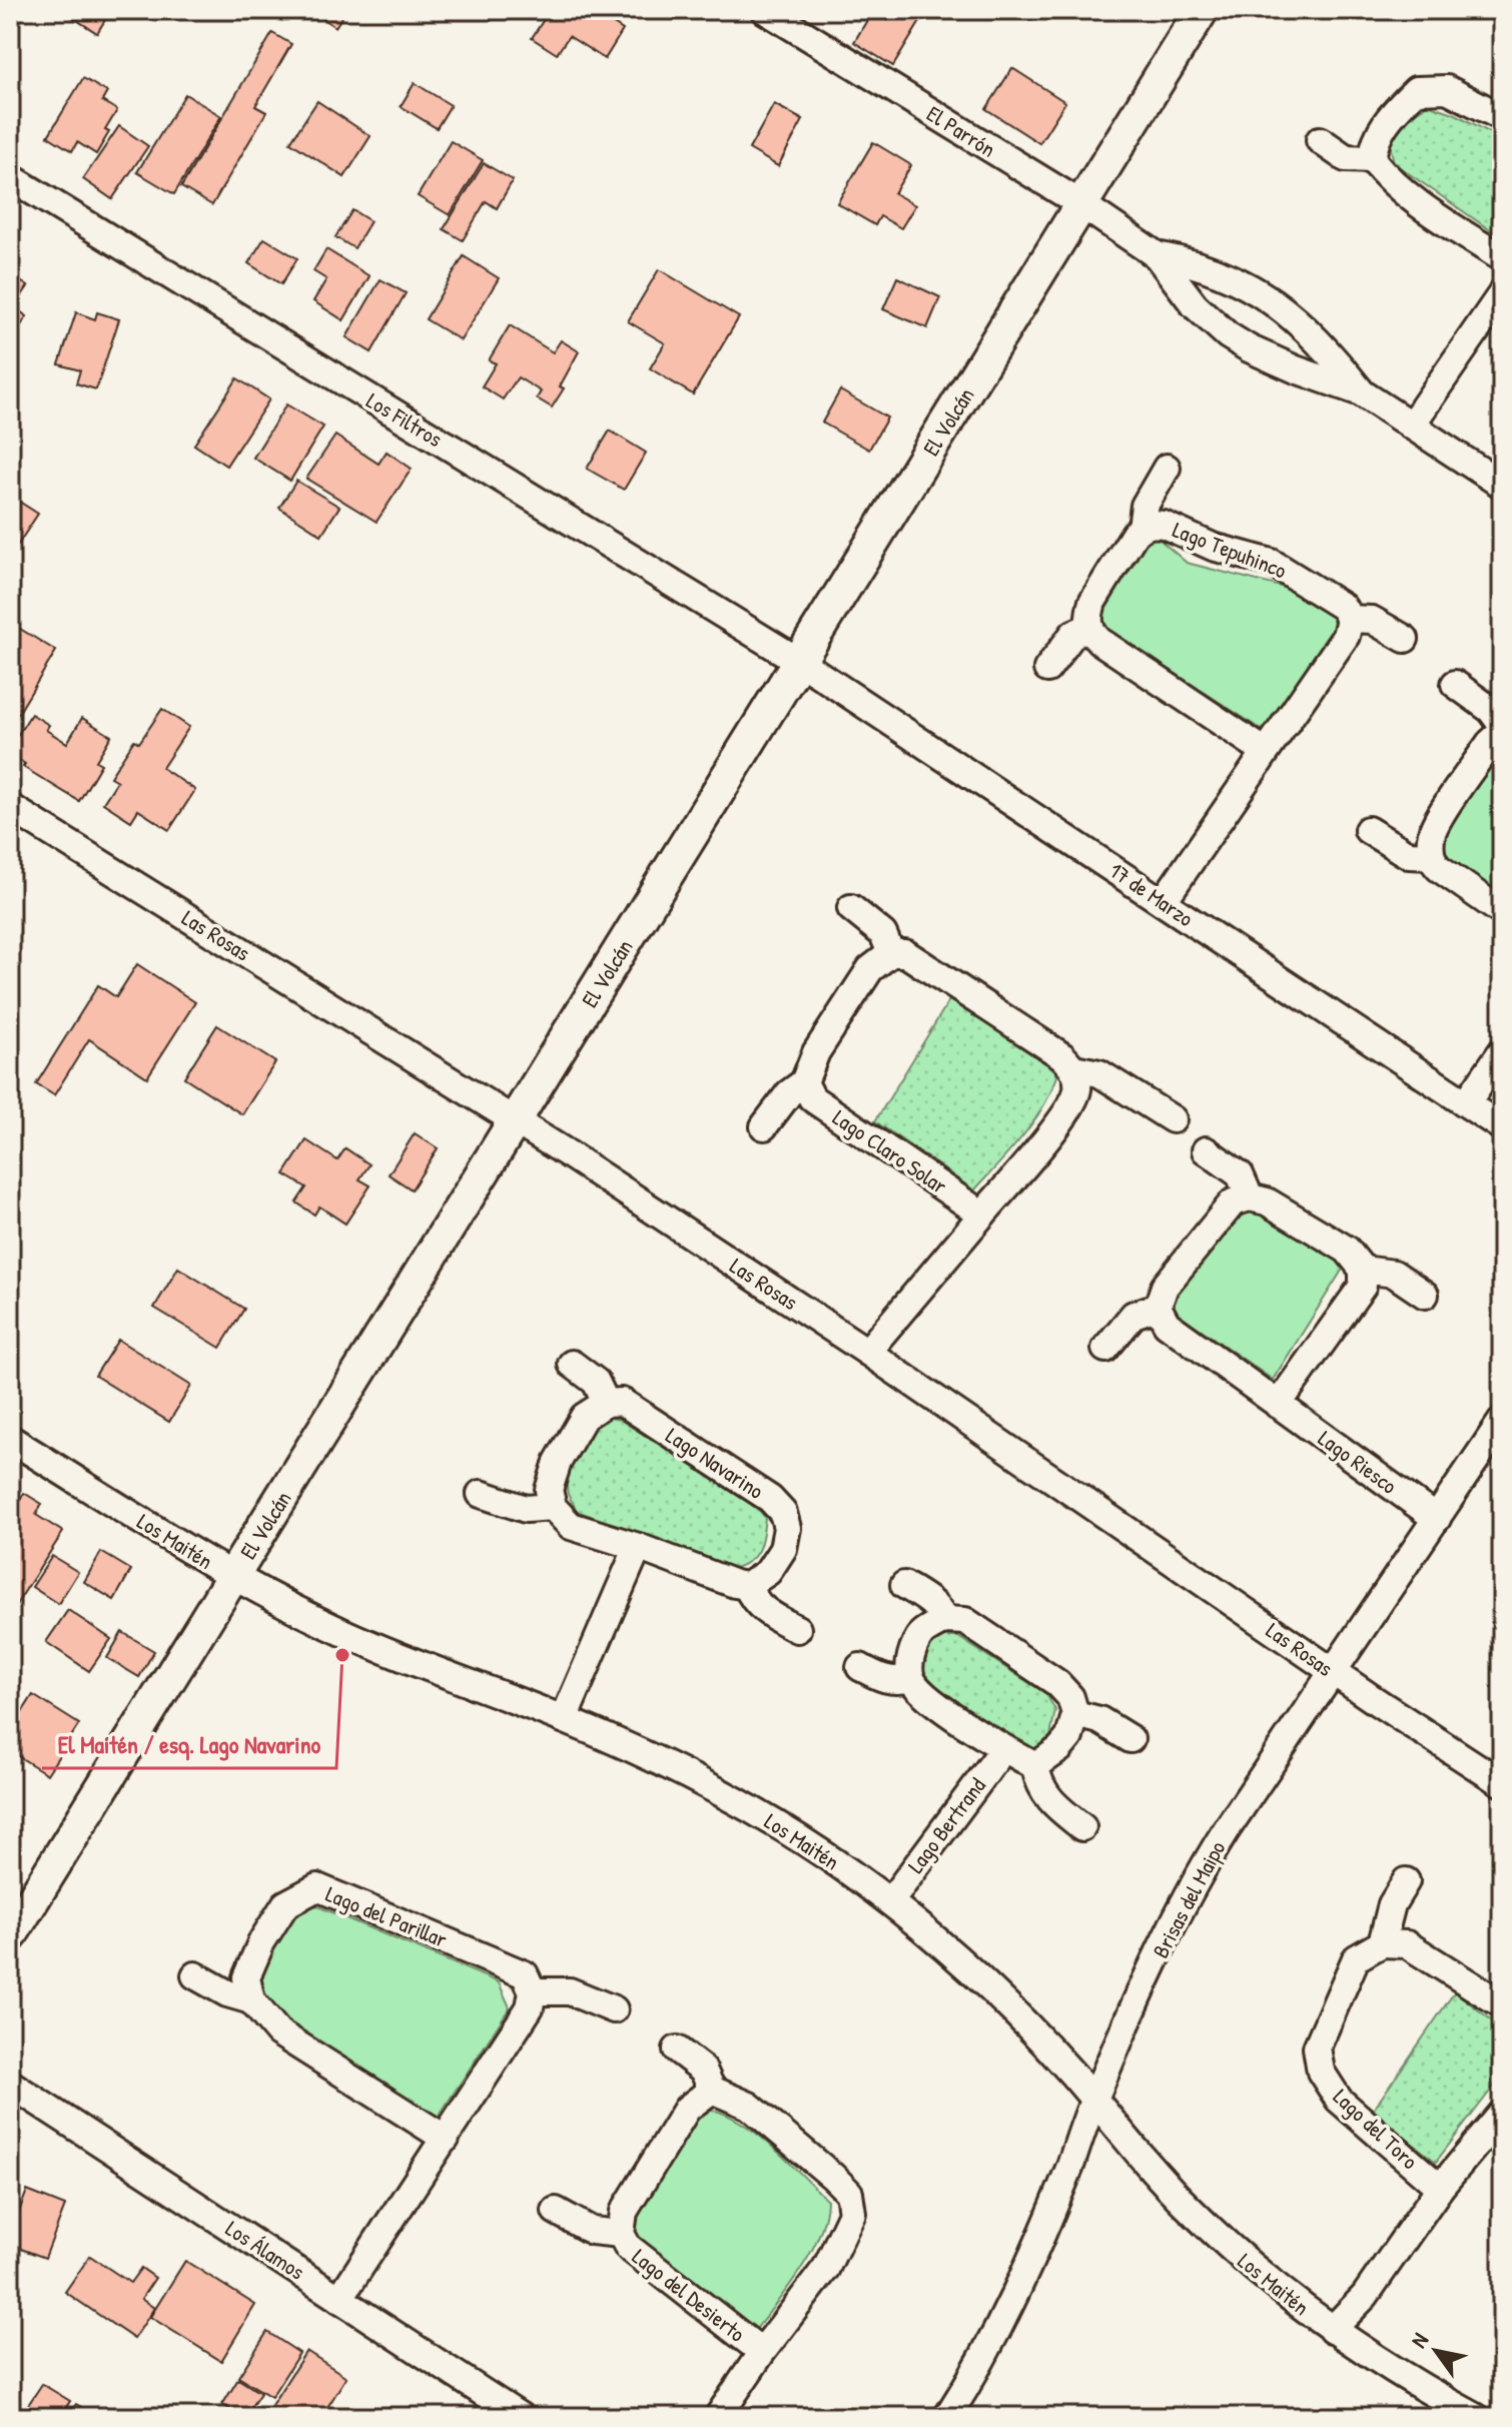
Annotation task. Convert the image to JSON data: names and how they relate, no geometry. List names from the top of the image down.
{
  "streets": {
    "street": [
      "El Parrón",
      "Los Filtros",
      "El Volcán",
      "Lago Tepuhinco",
      "17 de Marzo",
      "Las Rosas",
      "Lago Claro Solar",
      "Lago Riesco",
      "Lago Navarino",
      "Los Maitén",
      "Lago Bertrand",
      "Brisas del Maipo",
      "Lago del Parillar",
      "Lago del Toro",
      "Los Álamos",
      "Lago del Desierto"
    ]
  },
  "crossings": [
    ["El Parrón", "El Volcán"],
    ["Los Filtros", "El Volcán"],
    ["Los Filtros", "17 de Marzo"],
    ["El Volcán", "17 de Marzo"],
    ["El Volcán", "Las Rosas"],
    ["El Volcán", "Los Maitén"],
    ["Las Rosas", "Brisas del Maipo"],
    ["Lago Riesco", "Brisas del Maipo"],
    ["Los Maitén", "Lago Bertrand"],
    ["Los Maitén", "Brisas del Maipo"]
  ],
  "places": ["El Maitén / esq. Lago Navarino"],
  "north": "top left"
}
